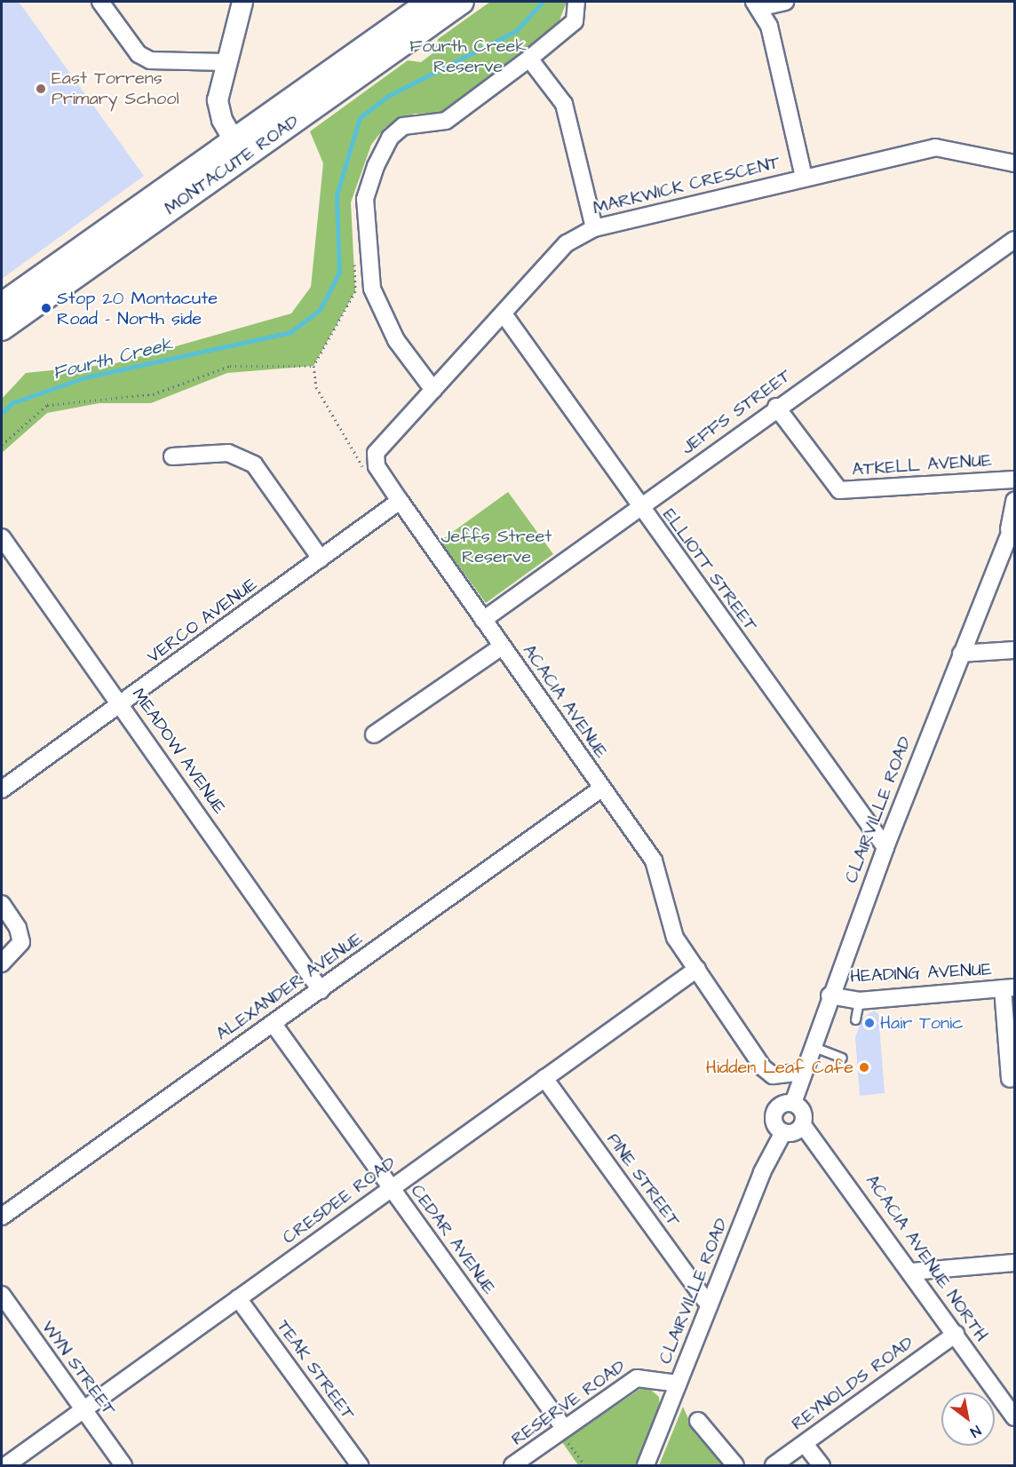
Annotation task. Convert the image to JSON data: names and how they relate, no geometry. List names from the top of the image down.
{
  "streets": {
    "main road": ["MONTACUTE ROAD"],
    "street": [
      "MARKWICK CRESCENT",
      "JEFFS STREET",
      "ATKELL AVENUE",
      "ELLIOTT STREET",
      "VERCO AVENUE",
      "ACACIA AVENUE",
      "MEADOW AVENUE",
      "CLAIRVILLE ROAD",
      "HEADING AVENUE",
      "ALEXANDER AVENUE",
      "PINE STREET",
      "CRESDEE ROAD",
      "CEDAR AVENUE",
      "ACACIA AVENUE NORTH",
      "WYN STREET",
      "TEAK STREET",
      "REYNOLDS ROAD",
      "RESERVE ROAD"
    ]
  },
  "crossings": [
    ["MARKWICK CRESCENT", "ELLIOTT STREET"],
    ["MARKWICK CRESCENT", "ACACIA AVENUE"],
    ["JEFFS STREET", "ATKELL AVENUE"],
    ["JEFFS STREET", "ELLIOTT STREET"],
    ["JEFFS STREET", "ACACIA AVENUE"],
    ["ELLIOTT STREET", "CLAIRVILLE ROAD"],
    ["VERCO AVENUE", "ACACIA AVENUE"],
    ["VERCO AVENUE", "MEADOW AVENUE"],
    ["ACACIA AVENUE", "ALEXANDER AVENUE"],
    ["ACACIA AVENUE", "CRESDEE ROAD"],
    ["MEADOW AVENUE", "ALEXANDER AVENUE"],
    ["CLAIRVILLE ROAD", "HEADING AVENUE"],
    ["CLAIRVILLE ROAD", "PINE STREET"],
    ["CLAIRVILLE ROAD", "ACACIA AVENUE NORTH"],
    ["CLAIRVILLE ROAD", "RESERVE ROAD"],
    ["ALEXANDER AVENUE", "CEDAR AVENUE"],
    ["PINE STREET", "CRESDEE ROAD"],
    ["CRESDEE ROAD", "CEDAR AVENUE"],
    ["CRESDEE ROAD", "WYN STREET"],
    ["CRESDEE ROAD", "TEAK STREET"],
    ["CEDAR AVENUE", "RESERVE ROAD"],
    ["ACACIA AVENUE NORTH", "REYNOLDS ROAD"]
  ],
  "water": ["Fourth Creek"],
  "parks": ["Fourth Creek Reserve", "Jeffs Street Reserve"],
  "places": [
    "East Torrens Primary School",
    "Stop 20 Montacute Road - North side",
    "Hair Tonic",
    "Hidden Leaf Cafe"
  ],
  "north": "bottom right"
}
